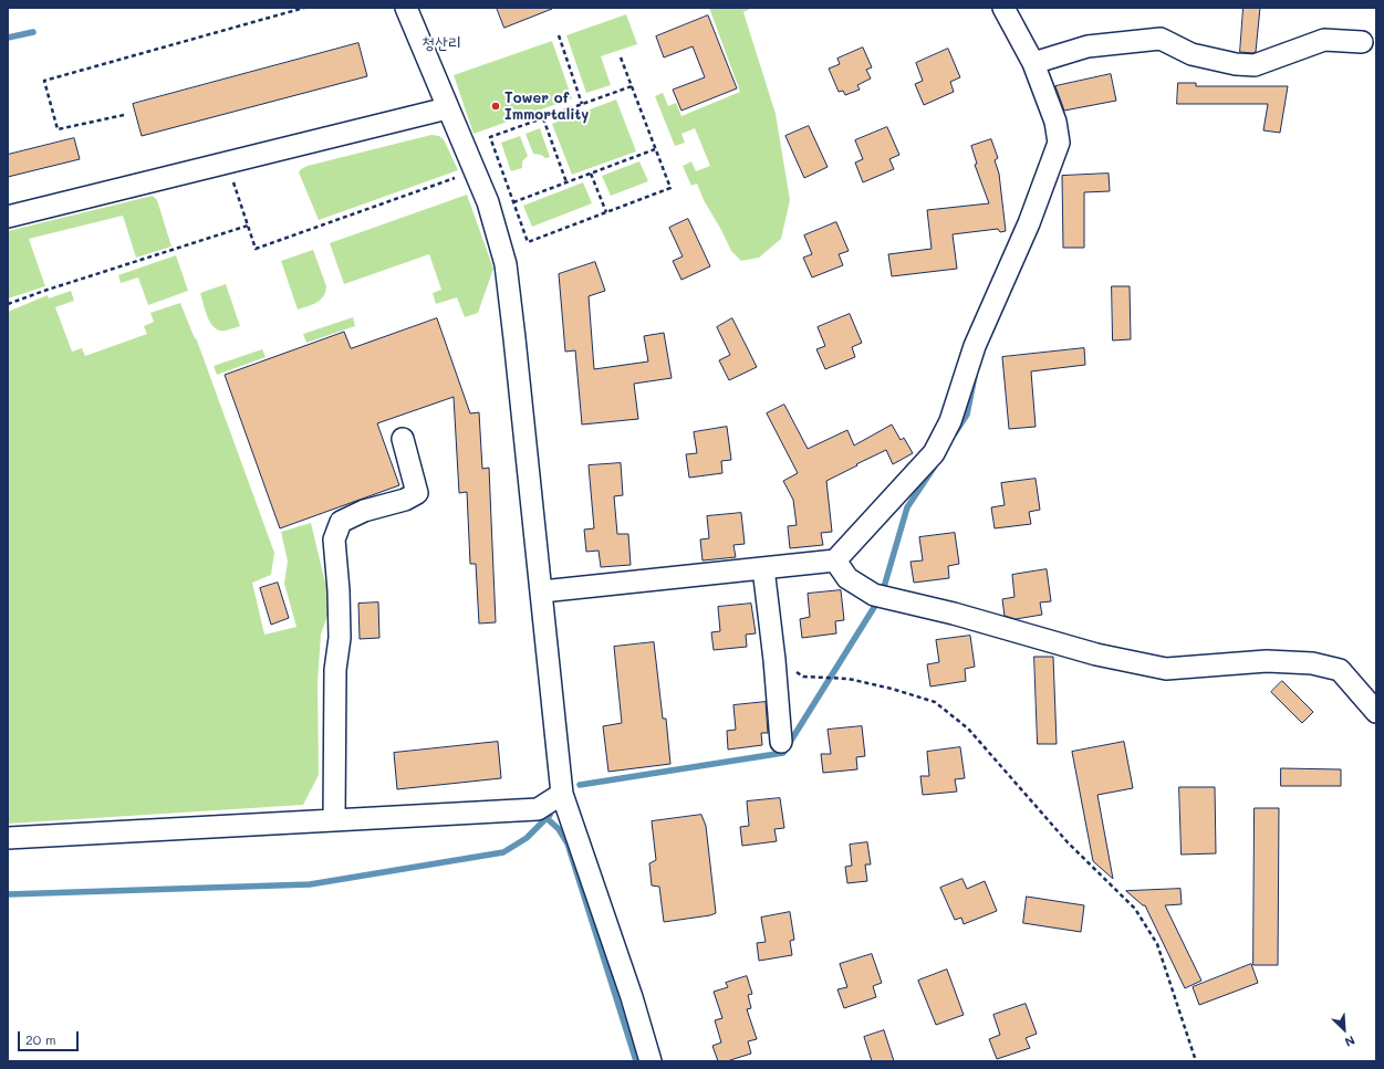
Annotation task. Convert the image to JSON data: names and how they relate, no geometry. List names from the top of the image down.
{
  "districts": ["청산리"],
  "places": ["Tower of Immortality"],
  "scale_bar": "20 m",
  "north": "bottom right"
}
